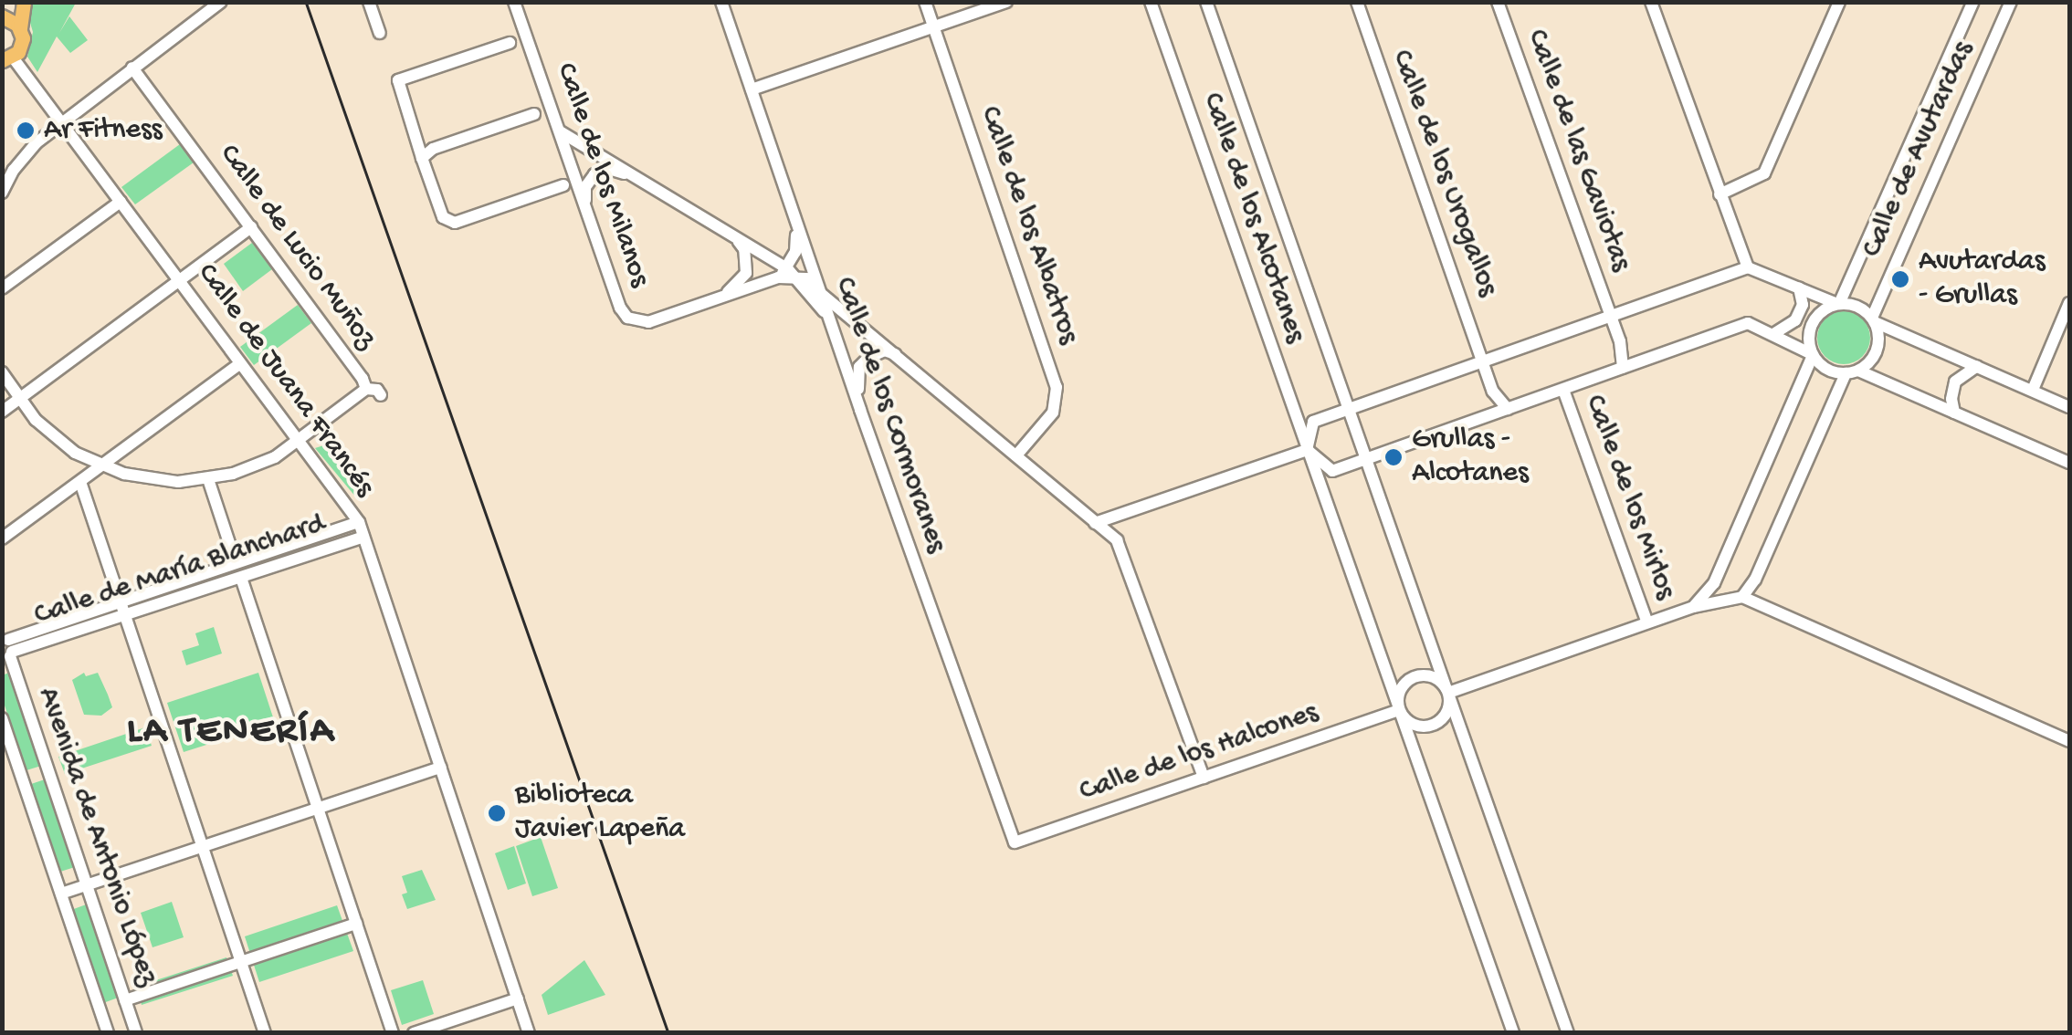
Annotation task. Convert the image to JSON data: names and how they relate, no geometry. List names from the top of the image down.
{
  "streets": {
    "street": [
      "Calle de Avutardas",
      "Calle de las Gaviotas",
      "Calle de los Urogallos",
      "Calle de los Milanos",
      "Calle de los Alcotanes",
      "Calle de los Albatros",
      "Calle de Lucio Muñoz",
      "Calle de Juana Francés",
      "Calle de los Cormoranes",
      "Calle de los Mirlos",
      "Calle de María Blanchard",
      "Calle de los Halcones",
      "Avenida de Antonio López"
    ]
  },
  "crossings": [
    ["Calle de los Alcotanes", "Calle de los Halcones"],
    ["Calle de Lucio Muñoz", "Calle de Juana Francés"],
    ["Calle de Juana Francés", "Calle de María Blanchard"],
    ["Calle de los Cormoranes", "Calle de los Halcones"],
    ["Calle de María Blanchard", "Avenida de Antonio López"]
  ],
  "districts": ["LA TENERÍA"],
  "places": [
    "Ar Fitness",
    "Avutardas - Grullas",
    "Grullas - Alcotanes",
    "Biblioteca Javier Lapeña"
  ]
}
